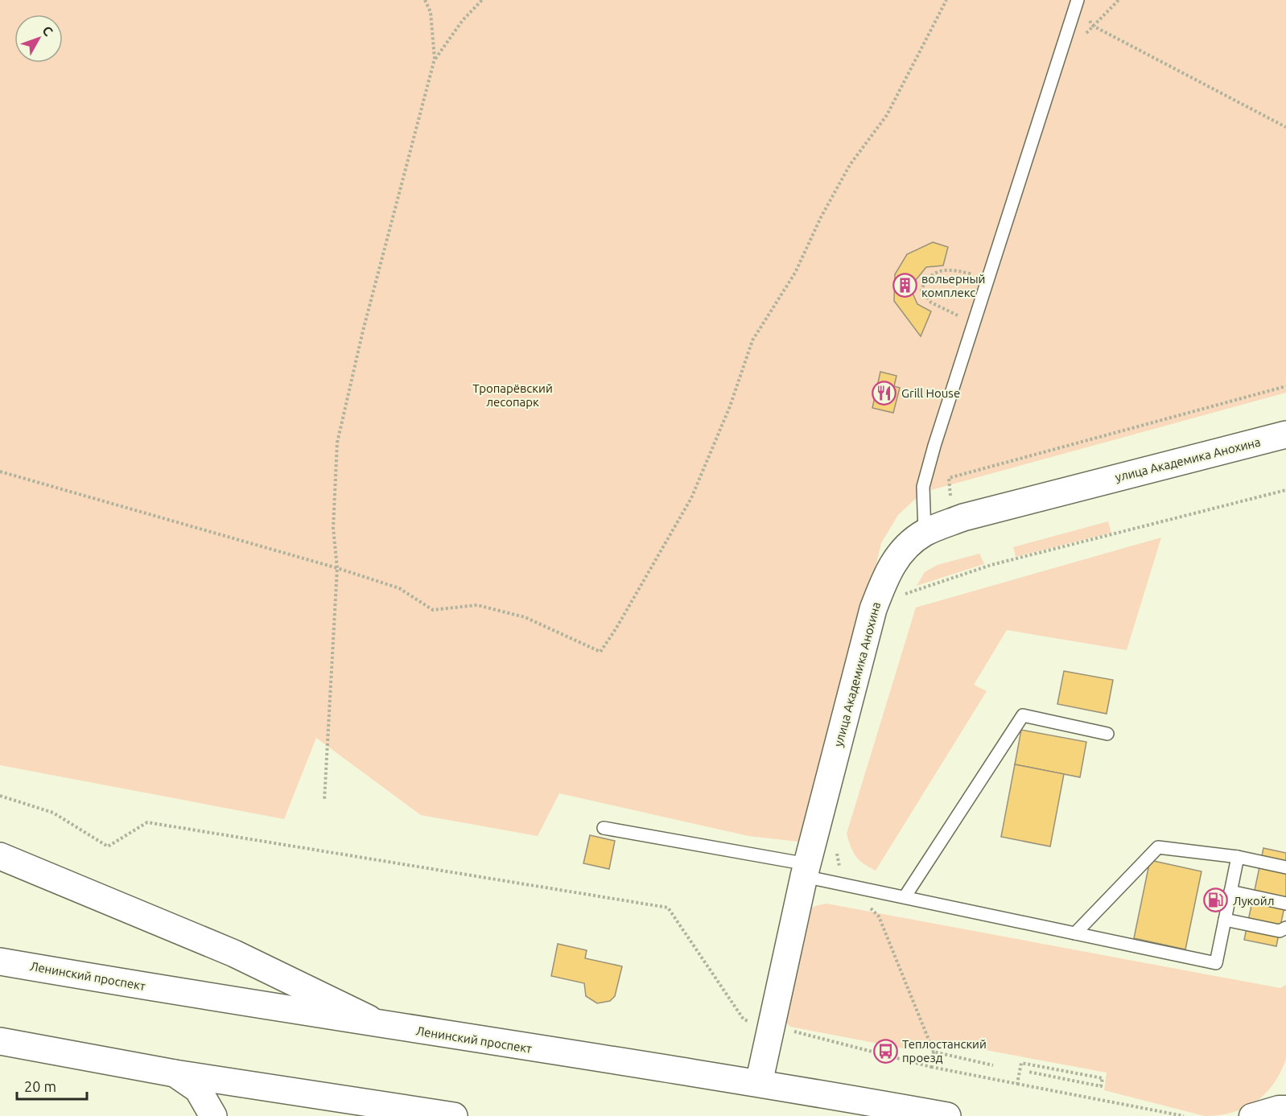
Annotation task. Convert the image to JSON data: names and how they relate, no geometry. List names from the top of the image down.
{
  "streets": {
    "main road": ["улица Академика Анохина", "Ленинский проспект"]
  },
  "crossings": [
    ["улица Академика Анохина", "Ленинский проспект"]
  ],
  "parks": ["Тропарёвский лесопарк"],
  "places": {
    "building": ["вольерный комплекс"],
    "restaurant": ["Grill House"],
    "fuel station": ["Лукойл"],
    "bus stop": ["Теплостанский проезд"]
  },
  "scale_bar": "20 m",
  "north": "top right"
}
